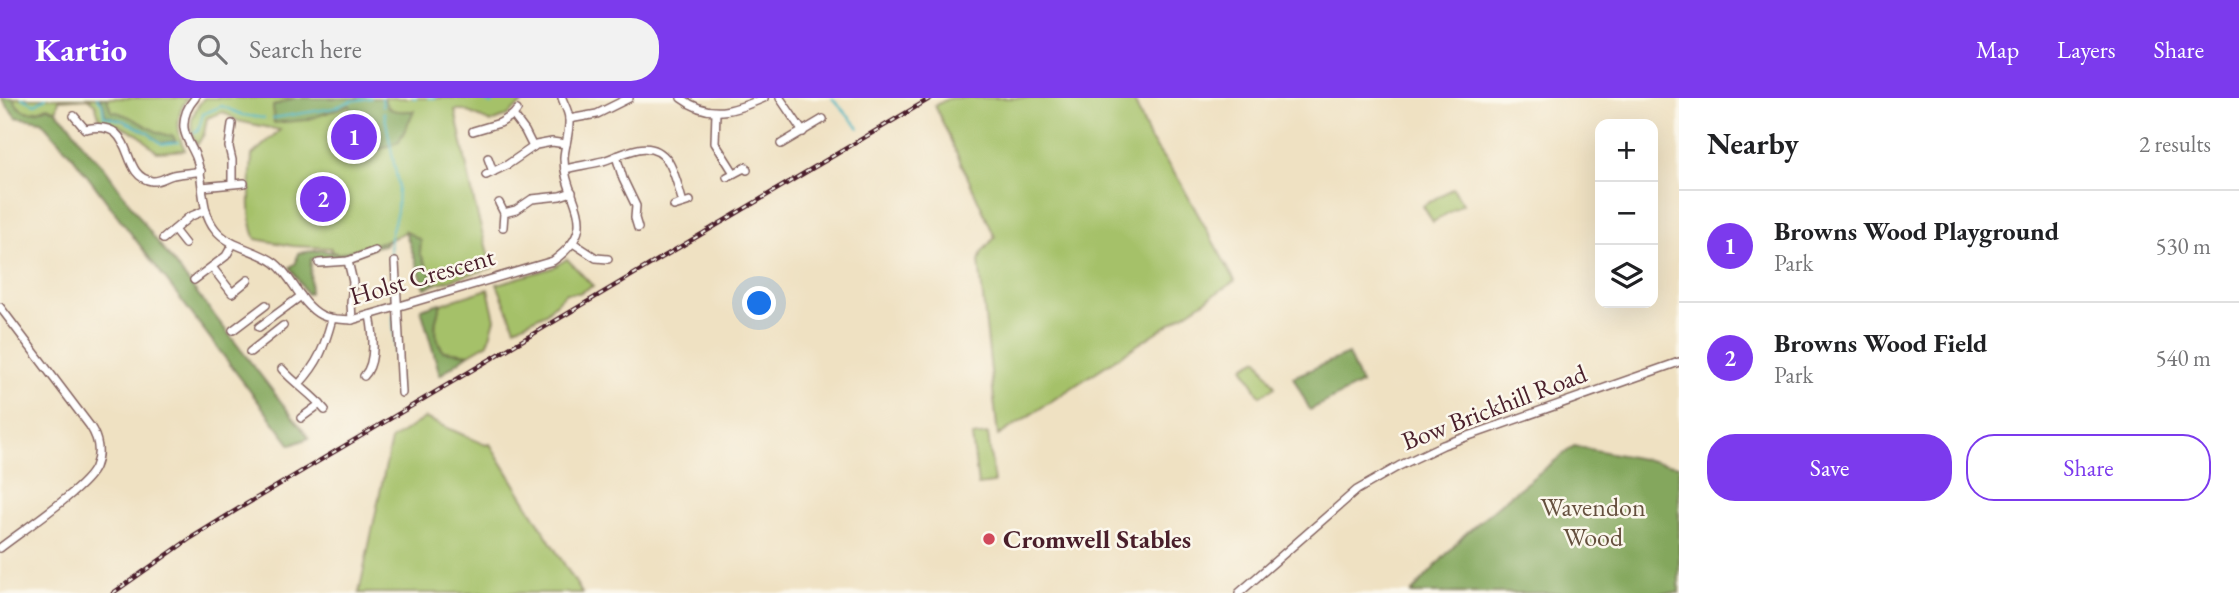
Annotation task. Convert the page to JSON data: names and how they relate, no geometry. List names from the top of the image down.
{
  "streets": {
    "street": ["Holst Crescent", "Bow Brickhill Road"]
  },
  "parks": ["Wavendon Wood"],
  "places": ["Cromwell Stables"],
  "page": {
    "header": "Kartio",
    "search": "Search here",
    "nav": ["Map", "Layers", "Share"],
    "heading": ["Nearby", "2 results"],
    "pins": ["1", "2"],
    "map_buttons": ["+", "−"],
    "list": [
      {
        "mark": "1",
        "name": "Browns Wood Playground",
        "note": "Park",
        "value": "530 m"
      },
      {
        "mark": "2",
        "name": "Browns Wood Field",
        "note": "Park",
        "value": "540 m"
      }
    ],
    "buttons": ["Save", "Share"]
  }
}
